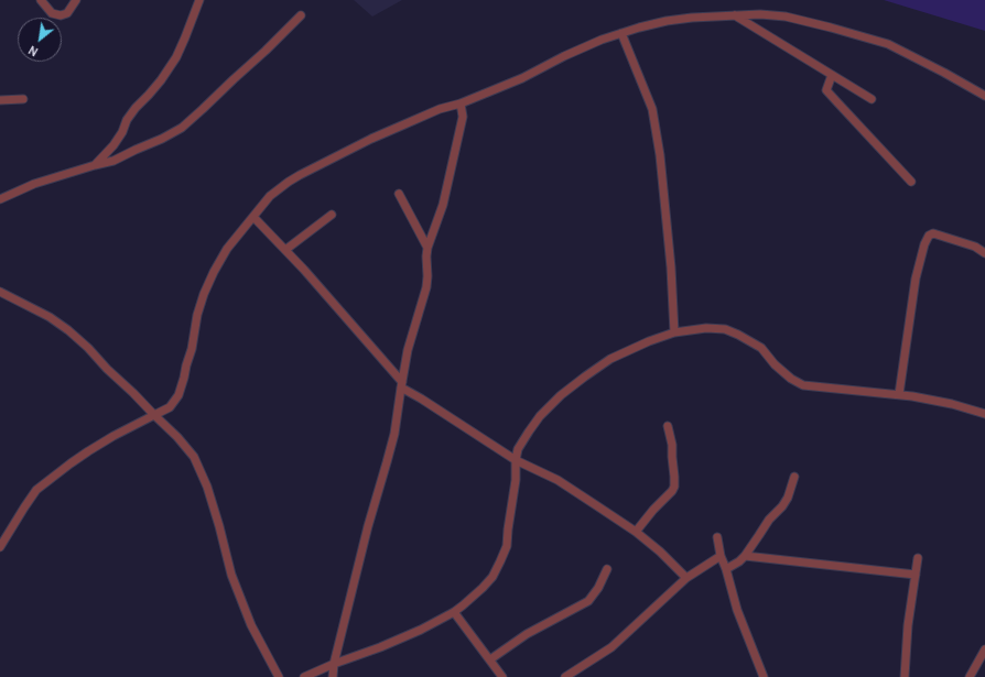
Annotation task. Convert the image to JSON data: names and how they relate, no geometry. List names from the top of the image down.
{
  "north": "bottom left"
}
